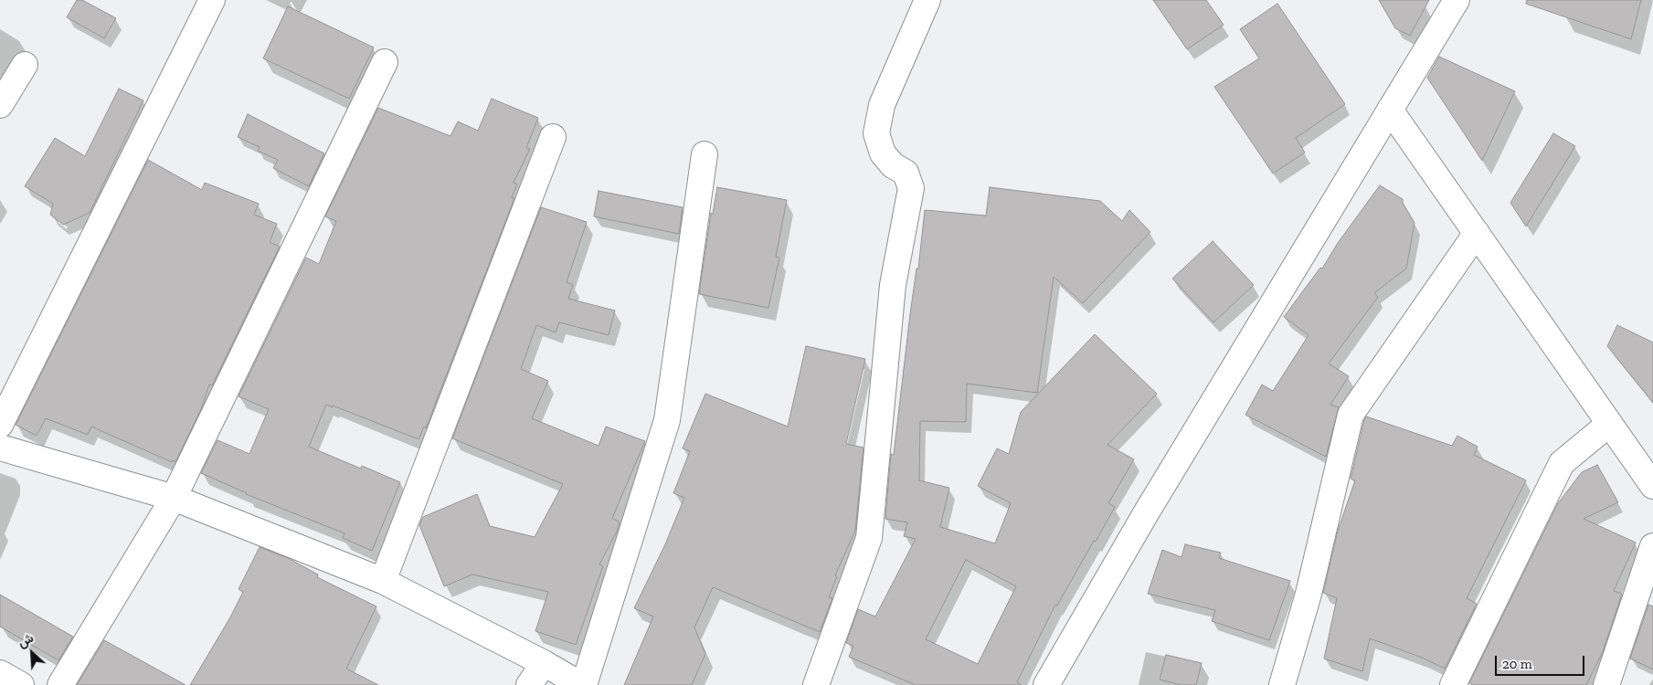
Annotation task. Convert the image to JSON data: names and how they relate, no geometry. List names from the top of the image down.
{
  "scale_bar": "20 m",
  "north": "top left"
}
